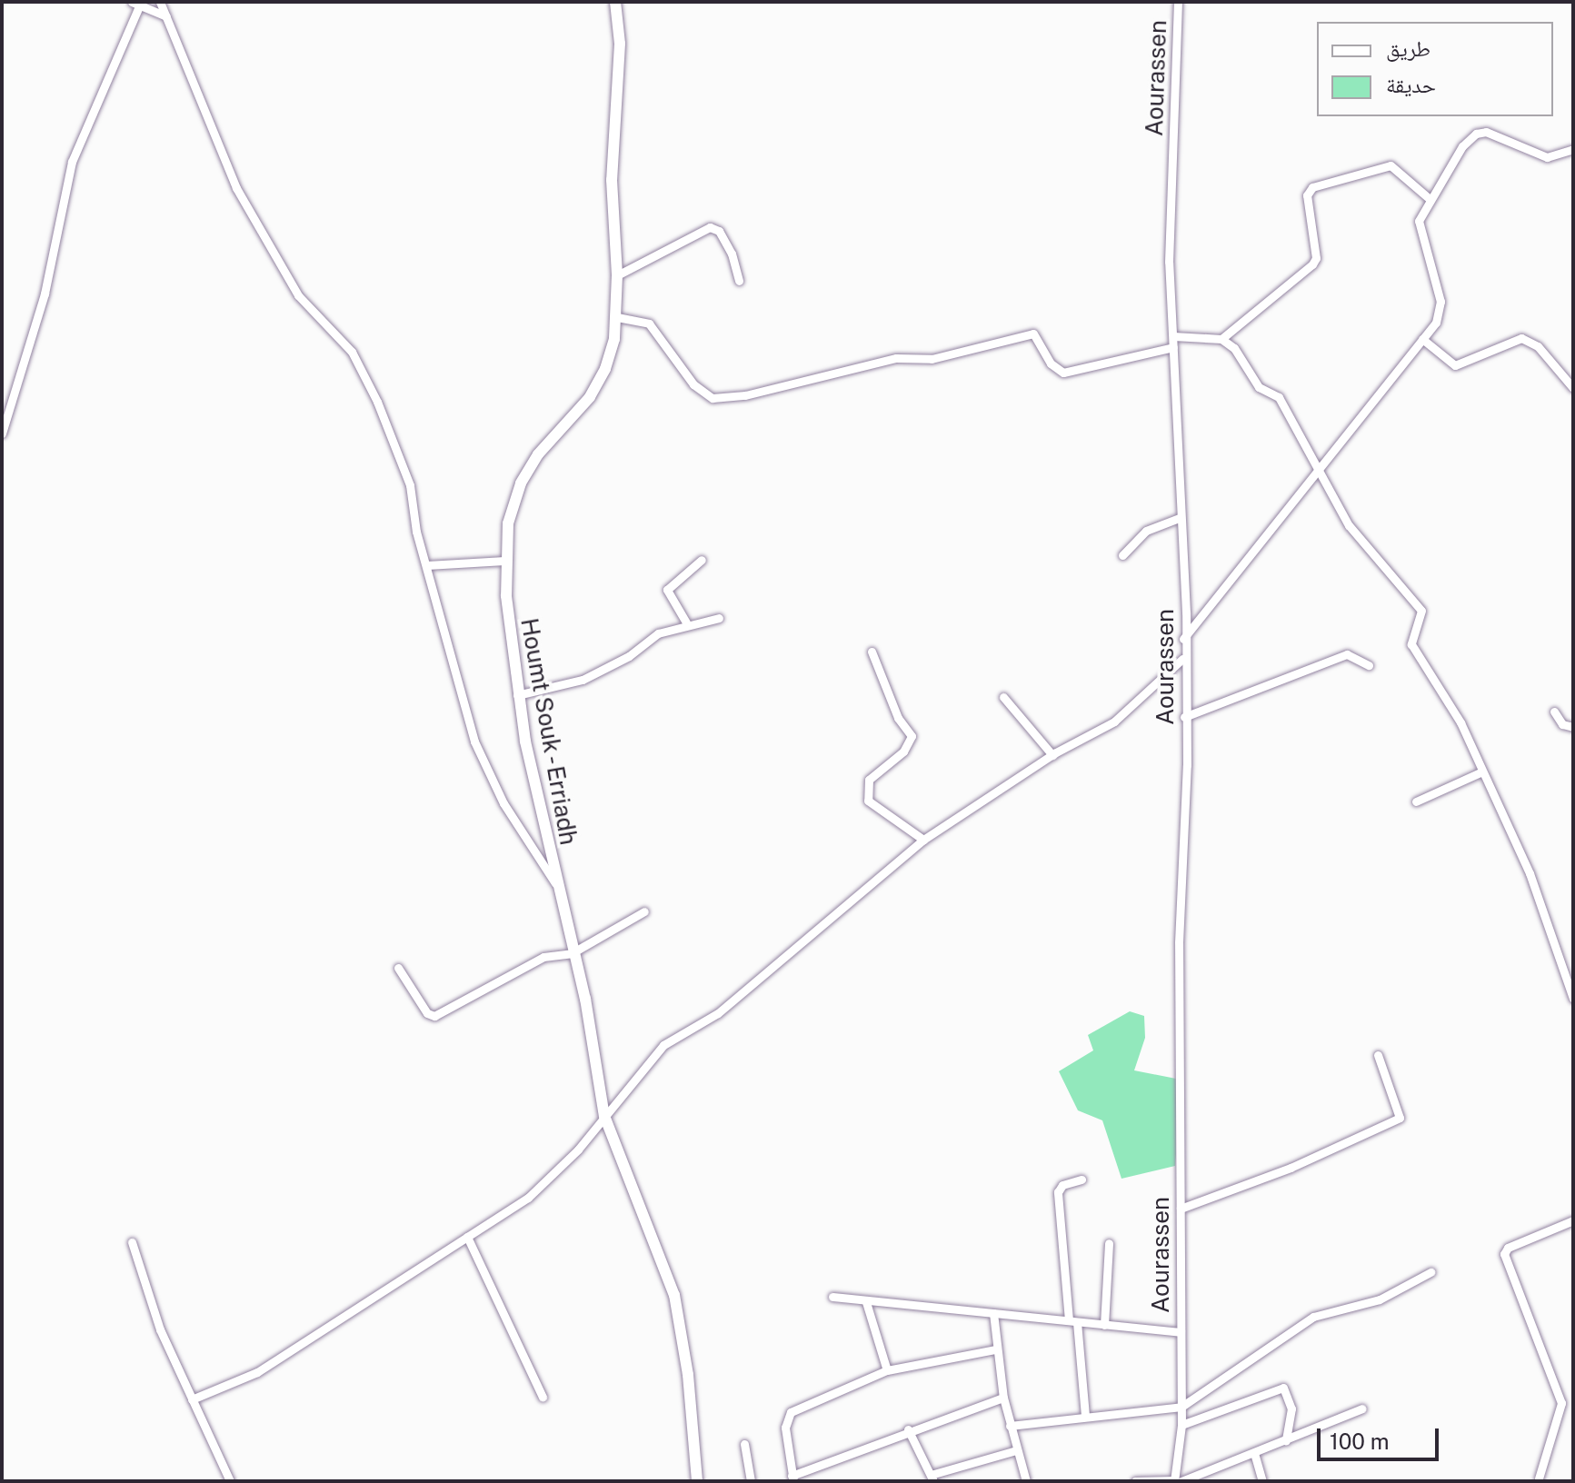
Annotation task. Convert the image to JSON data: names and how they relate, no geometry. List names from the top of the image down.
{
  "streets": {
    "street": ["Aourassen", "Houmt Souk - Erriadh"]
  },
  "legend": ["طريق", "حديقة"],
  "scale_bar": "100 m"
}
